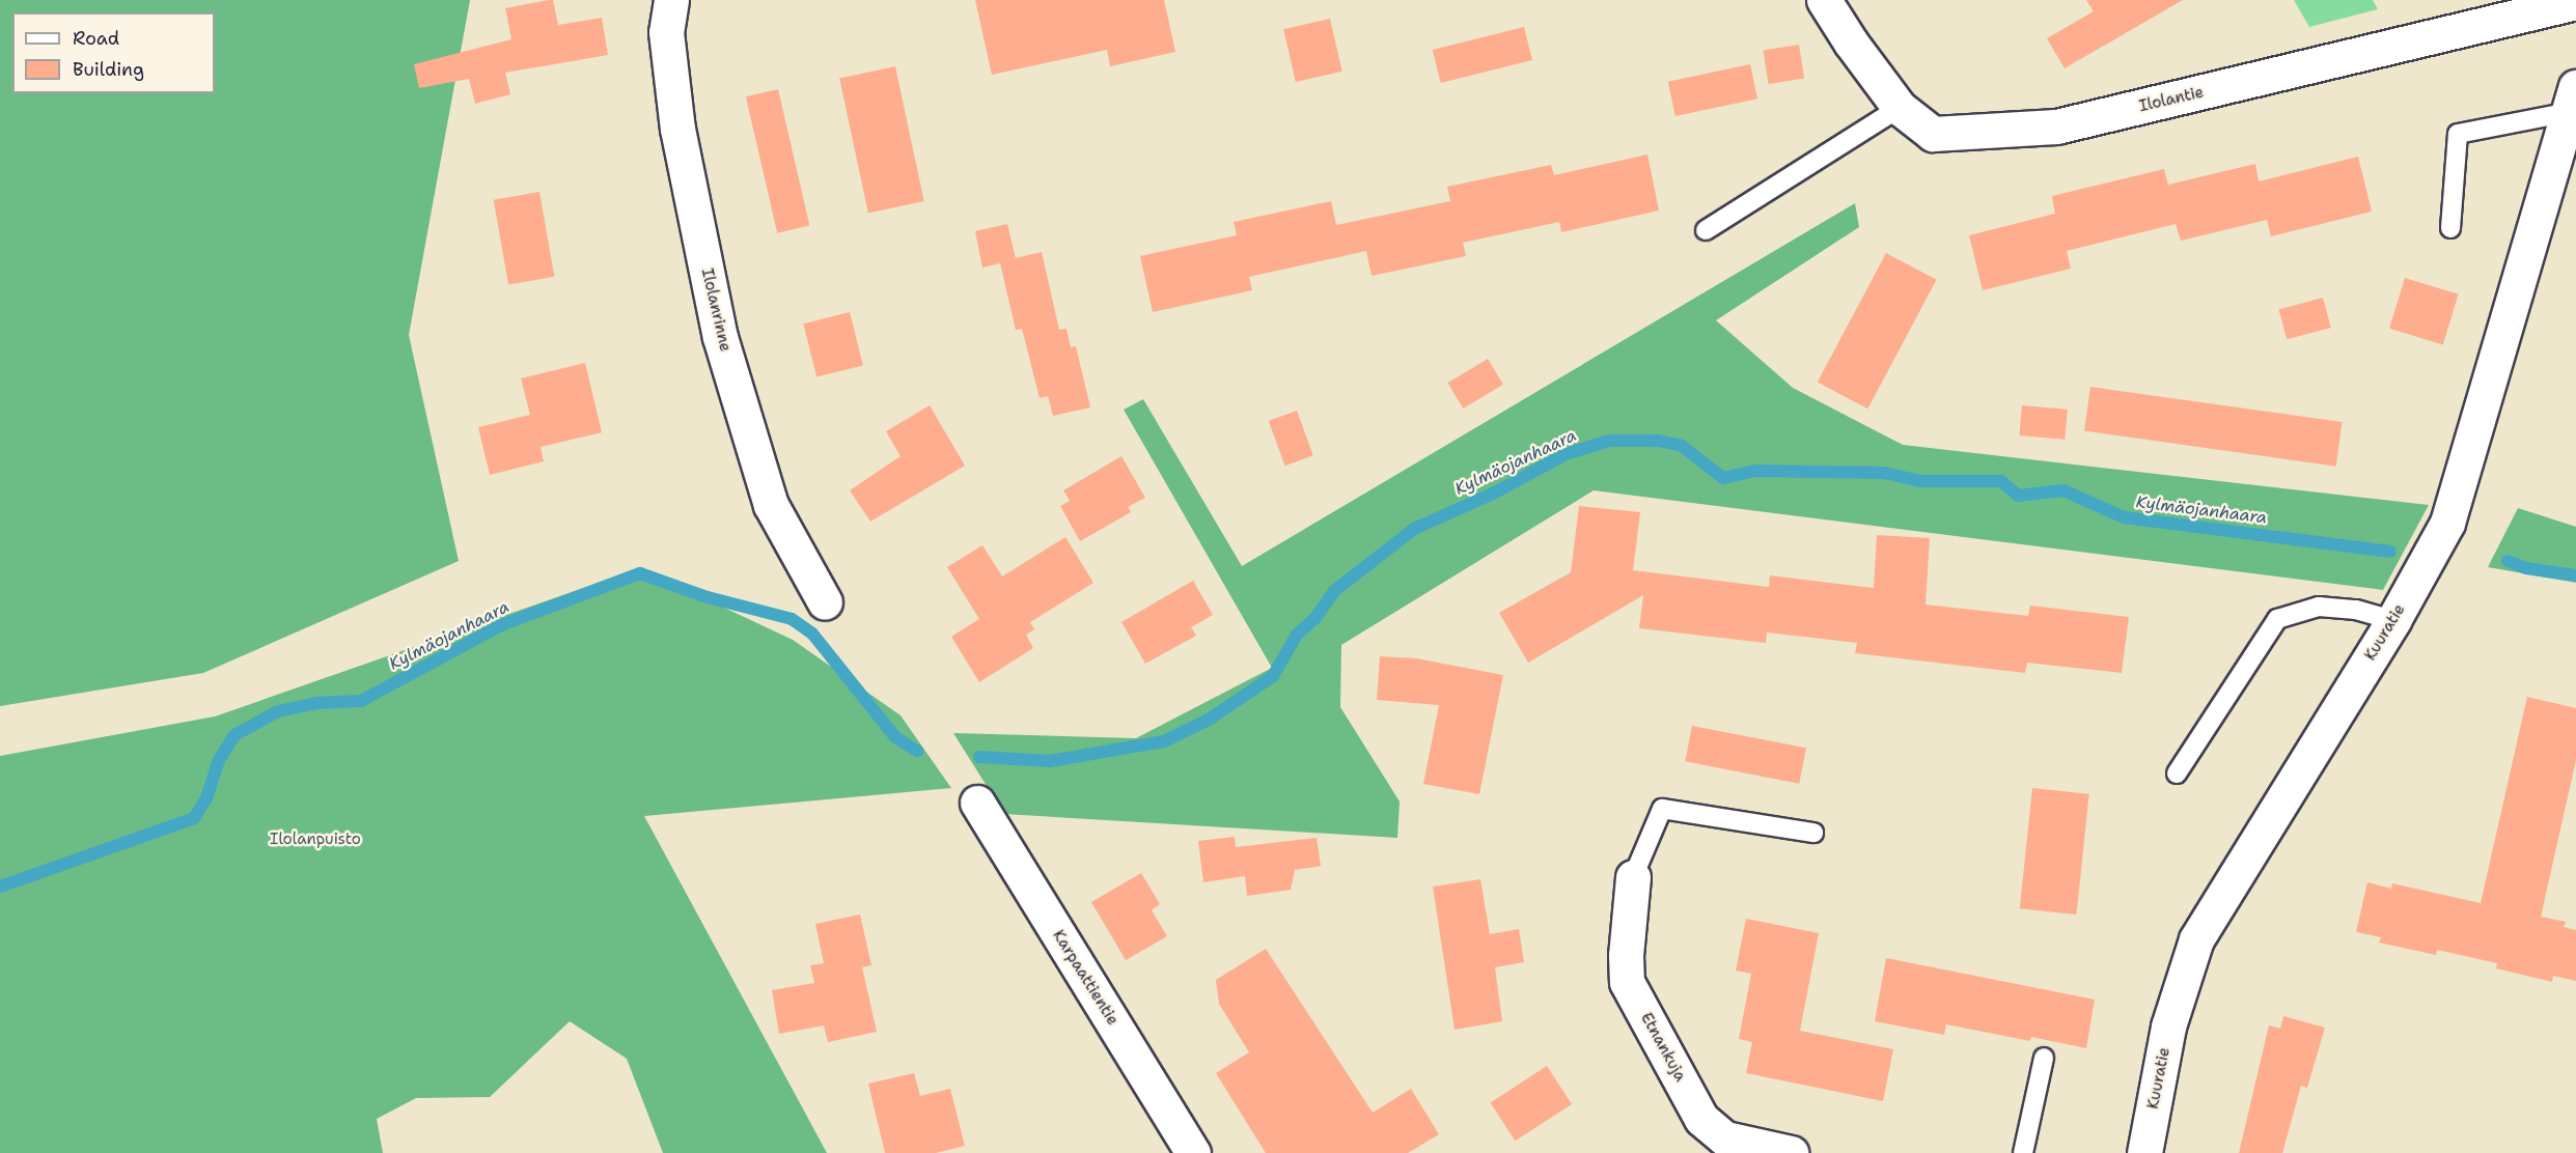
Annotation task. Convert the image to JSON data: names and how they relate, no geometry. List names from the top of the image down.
{
  "streets": {
    "street": [
      "Ilolantie",
      "Ilolanrinne",
      "Kuuratie",
      "Karpaattientie",
      "Etnankuja"
    ]
  },
  "water": ["Kylmäojanhaara"],
  "parks": ["Ilolanpuisto"],
  "legend": ["Road", "Building"]
}
